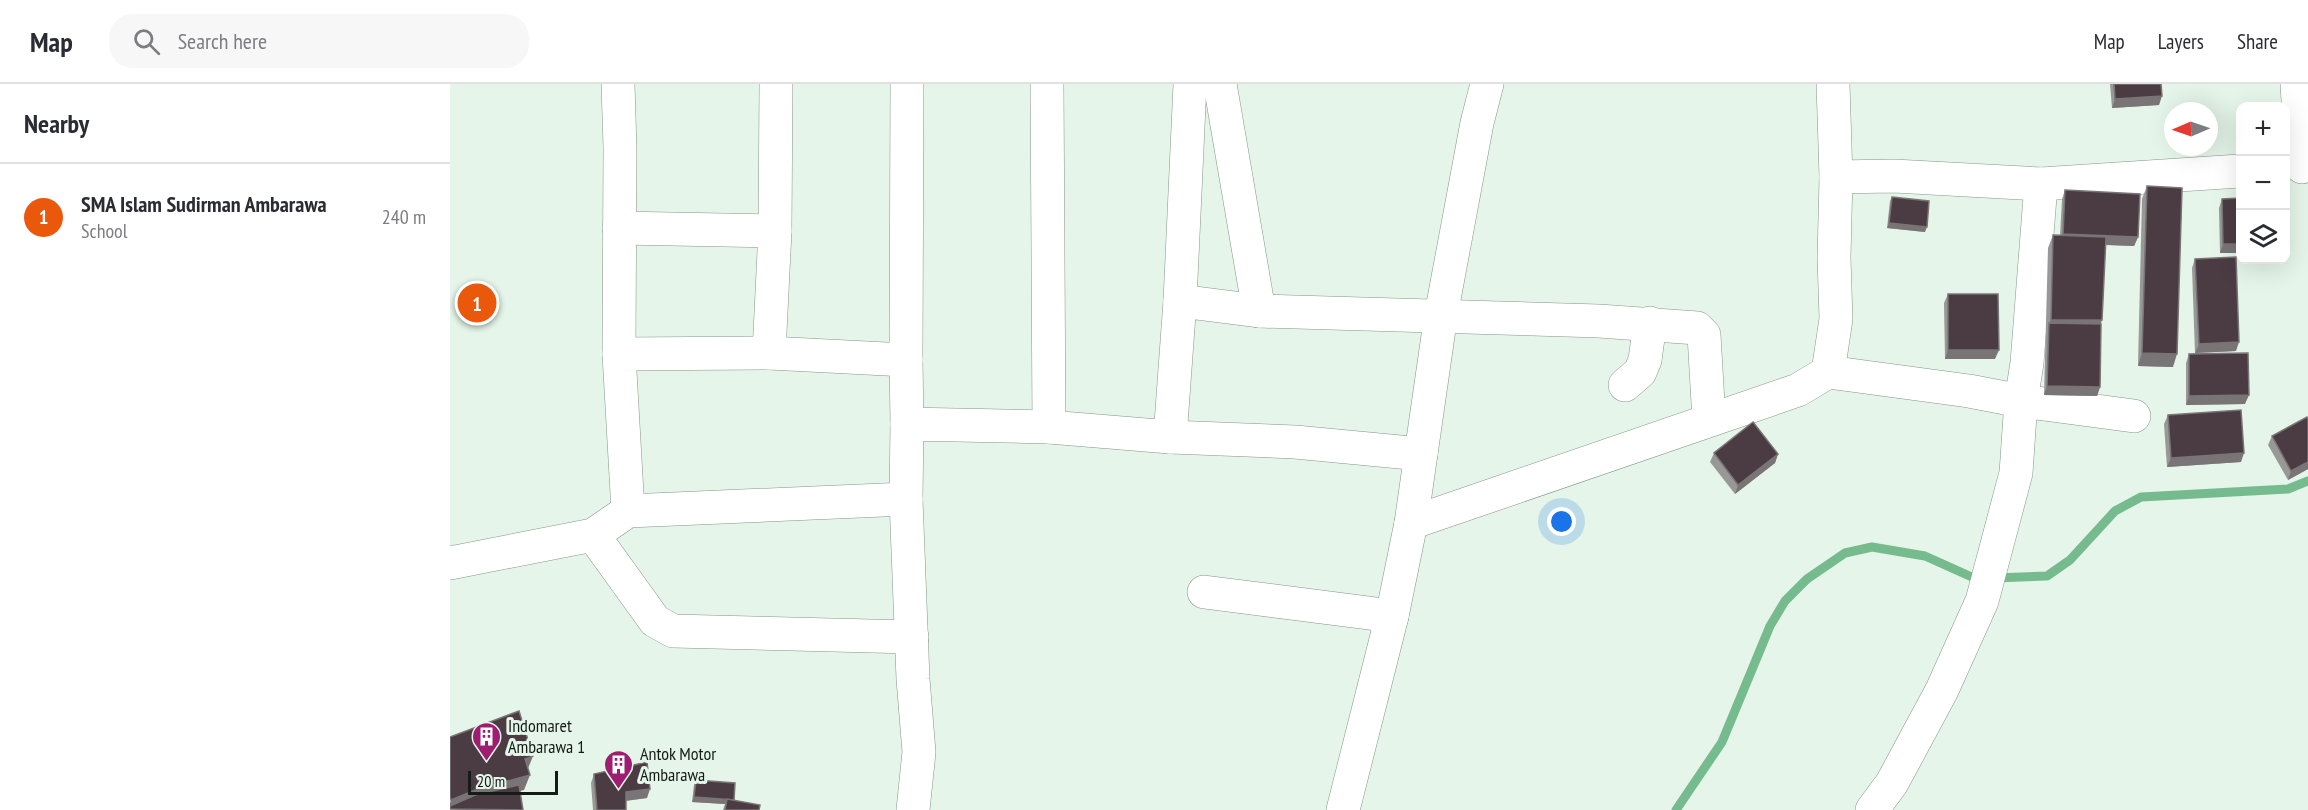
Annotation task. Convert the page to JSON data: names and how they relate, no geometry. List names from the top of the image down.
{
  "places": {
    "building": ["Indomaret Ambarawa 1", "Antok Motor Ambarawa"]
  },
  "scale_bar": "20 m",
  "north": "left",
  "page": {
    "header": "Map",
    "search": "Search here",
    "nav": ["Map", "Layers", "Share"],
    "heading": "Nearby",
    "map_buttons": ["+", "−"],
    "list": [
      {
        "mark": "1",
        "name": "SMA Islam Sudirman Ambarawa",
        "note": "School",
        "value": "240 m"
      }
    ],
    "pins": "1",
    "scale": "20 m"
  }
}
